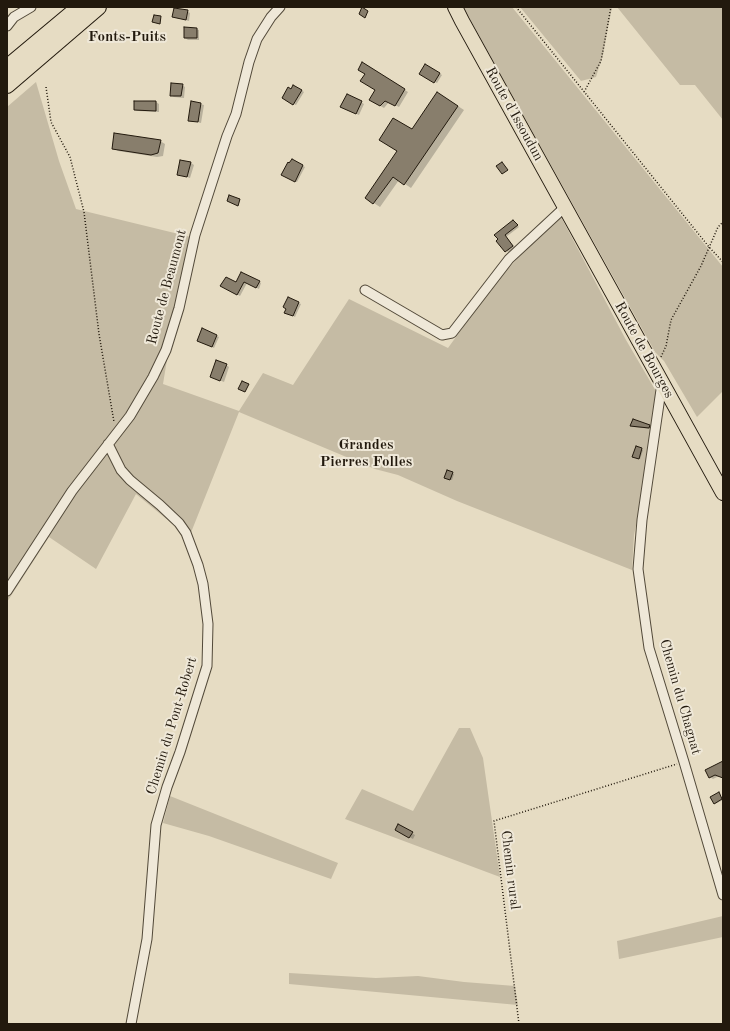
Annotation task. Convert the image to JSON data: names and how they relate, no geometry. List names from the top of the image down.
{
  "streets": {
    "main road": ["Route d'Issoudun", "Route de Bourges"],
    "street": ["Route de Beaumont", "Chemin du Chagnat", "Chemin du Pont-Robert"],
    "path": ["Chemin rural"]
  },
  "crossings": [
    ["Route d'Issoudun", "Route de Bourges"],
    ["Route de Beaumont", "Chemin du Pont-Robert"],
    ["Route de Bourges", "Chemin du Chagnat"],
    ["Chemin du Chagnat", "Chemin rural"]
  ],
  "districts": ["Fonts-Puits", "Grandes Pierres Folles"]
}
